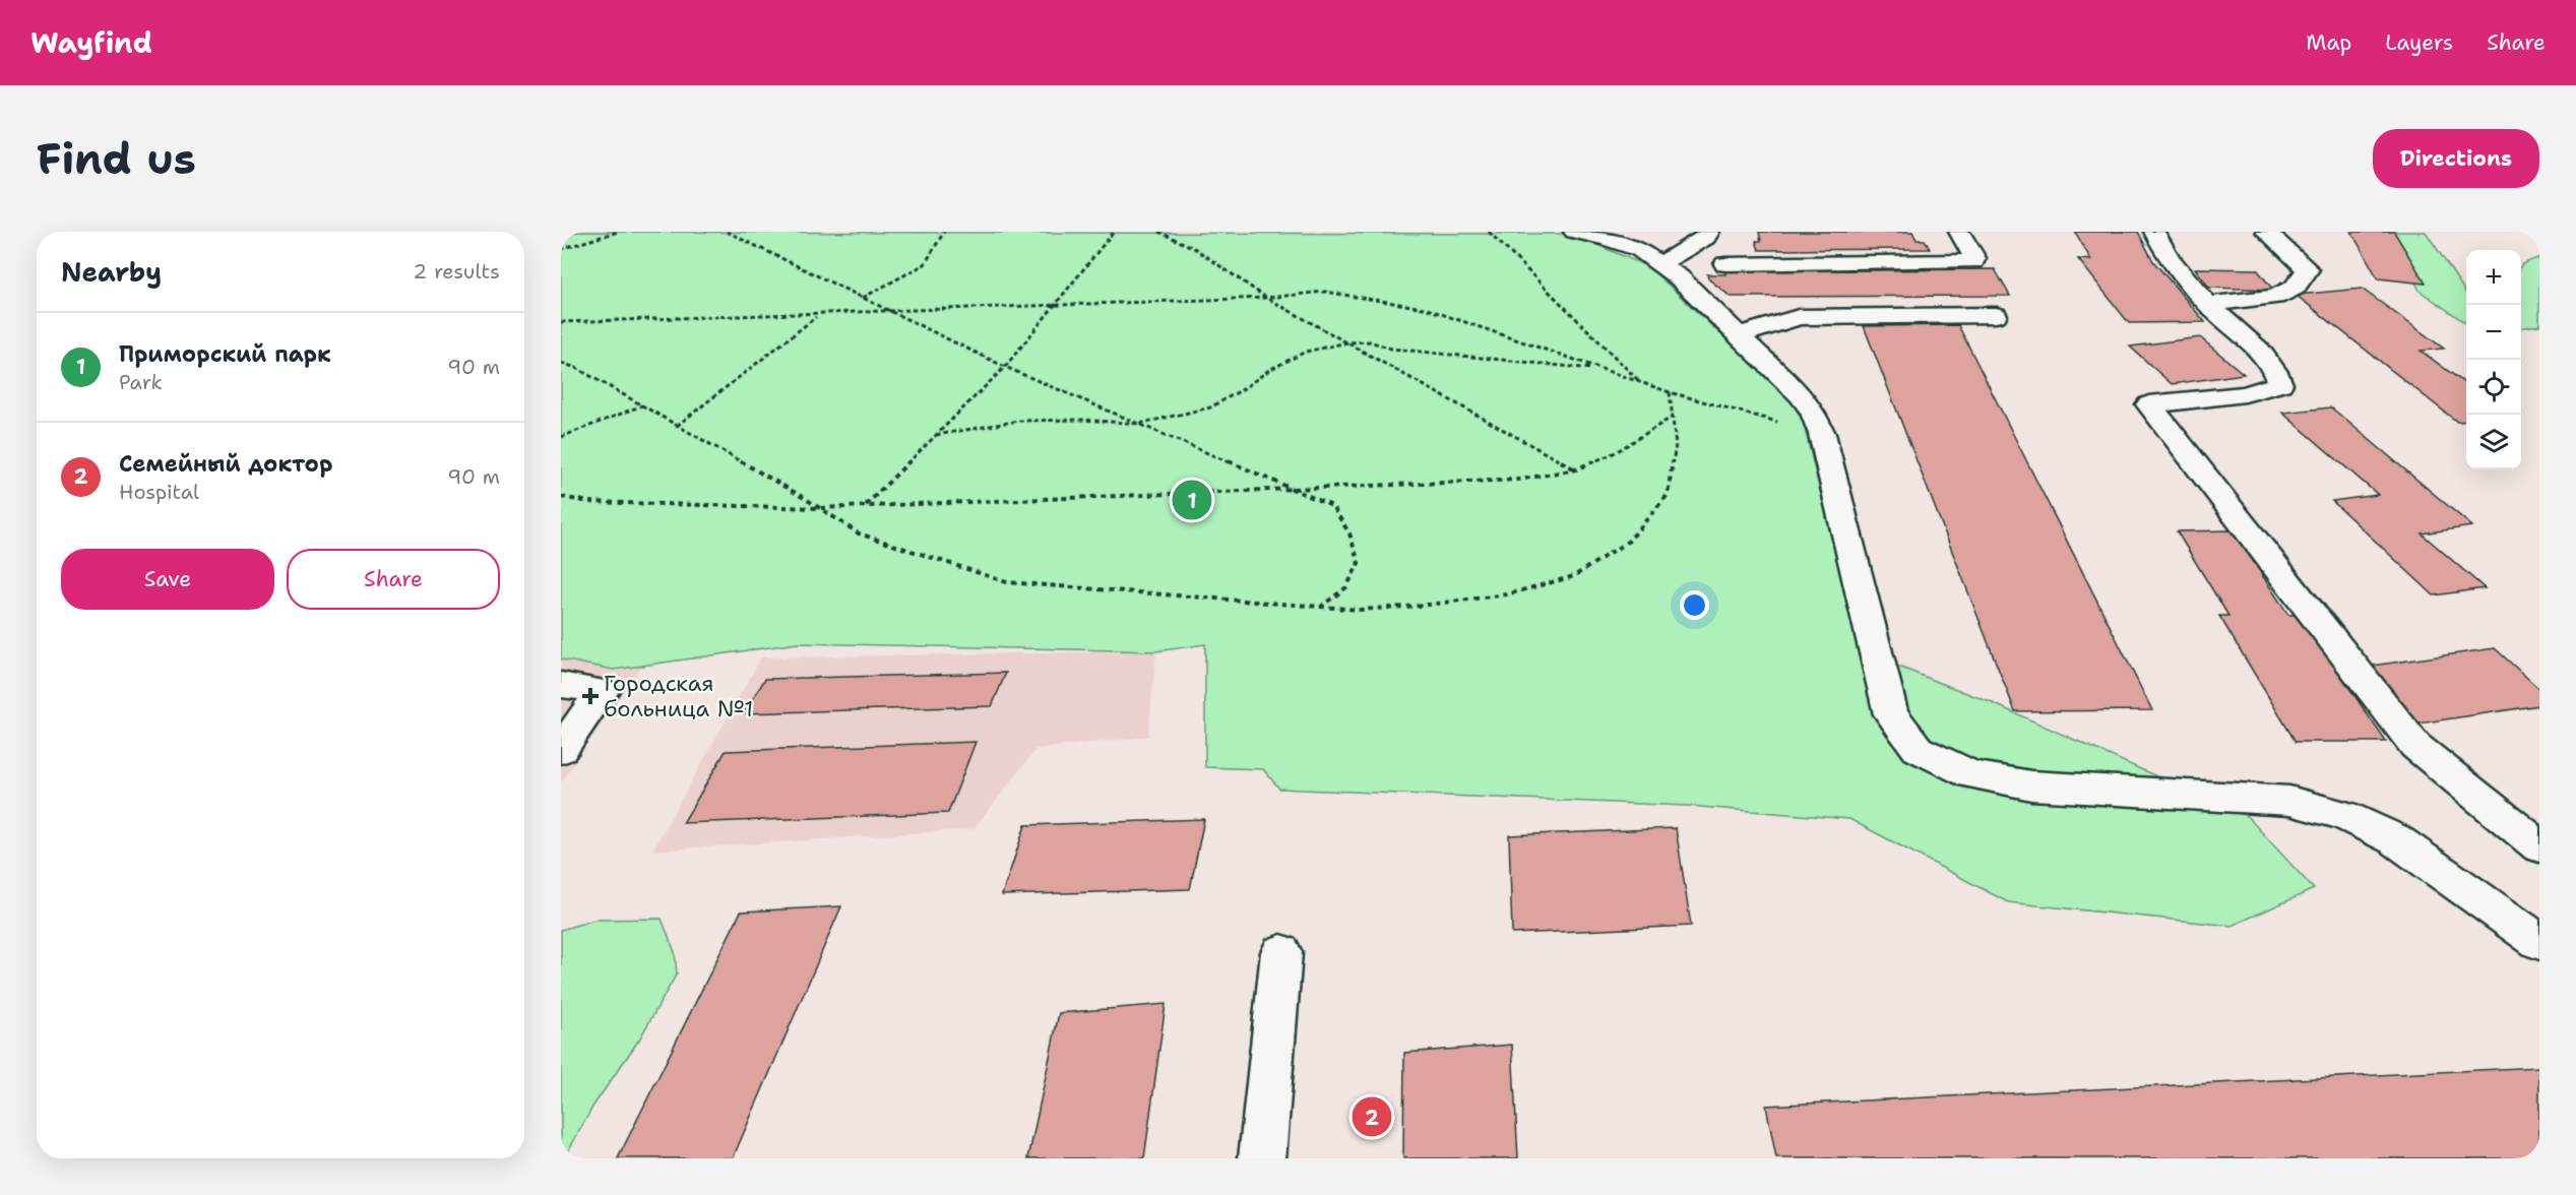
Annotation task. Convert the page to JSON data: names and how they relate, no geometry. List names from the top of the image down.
{
  "places": {
    "health": ["Городская больница №1"]
  },
  "page": {
    "header": "Wayfind",
    "nav": ["Map", "Layers", "Share"],
    "buttons": [
      "Directions",
      ["Save", "Share"]
    ],
    "title": "Find us",
    "heading": ["Nearby", "2 results"],
    "map_buttons": ["+", "−"],
    "list": [
      {
        "mark": "1",
        "name": "Приморский парк",
        "note": "Park",
        "value": "90 m"
      },
      {
        "mark": "2",
        "name": "Семейный доктор",
        "note": "Hospital",
        "value": "90 m"
      }
    ],
    "pins": ["1", "2"]
  }
}
